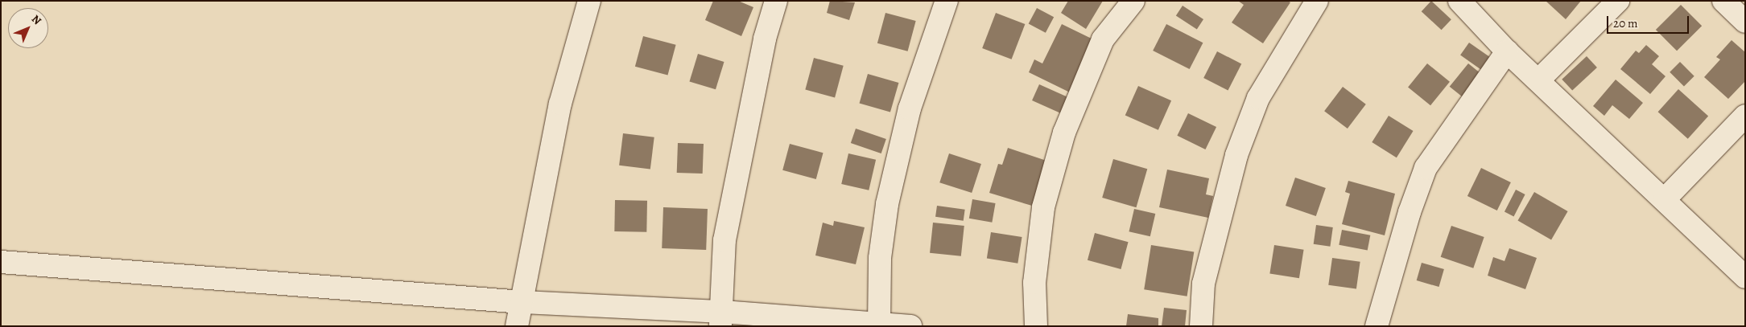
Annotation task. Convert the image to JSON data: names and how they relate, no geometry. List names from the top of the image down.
{
  "scale_bar": "20 m",
  "north": "top right"
}
